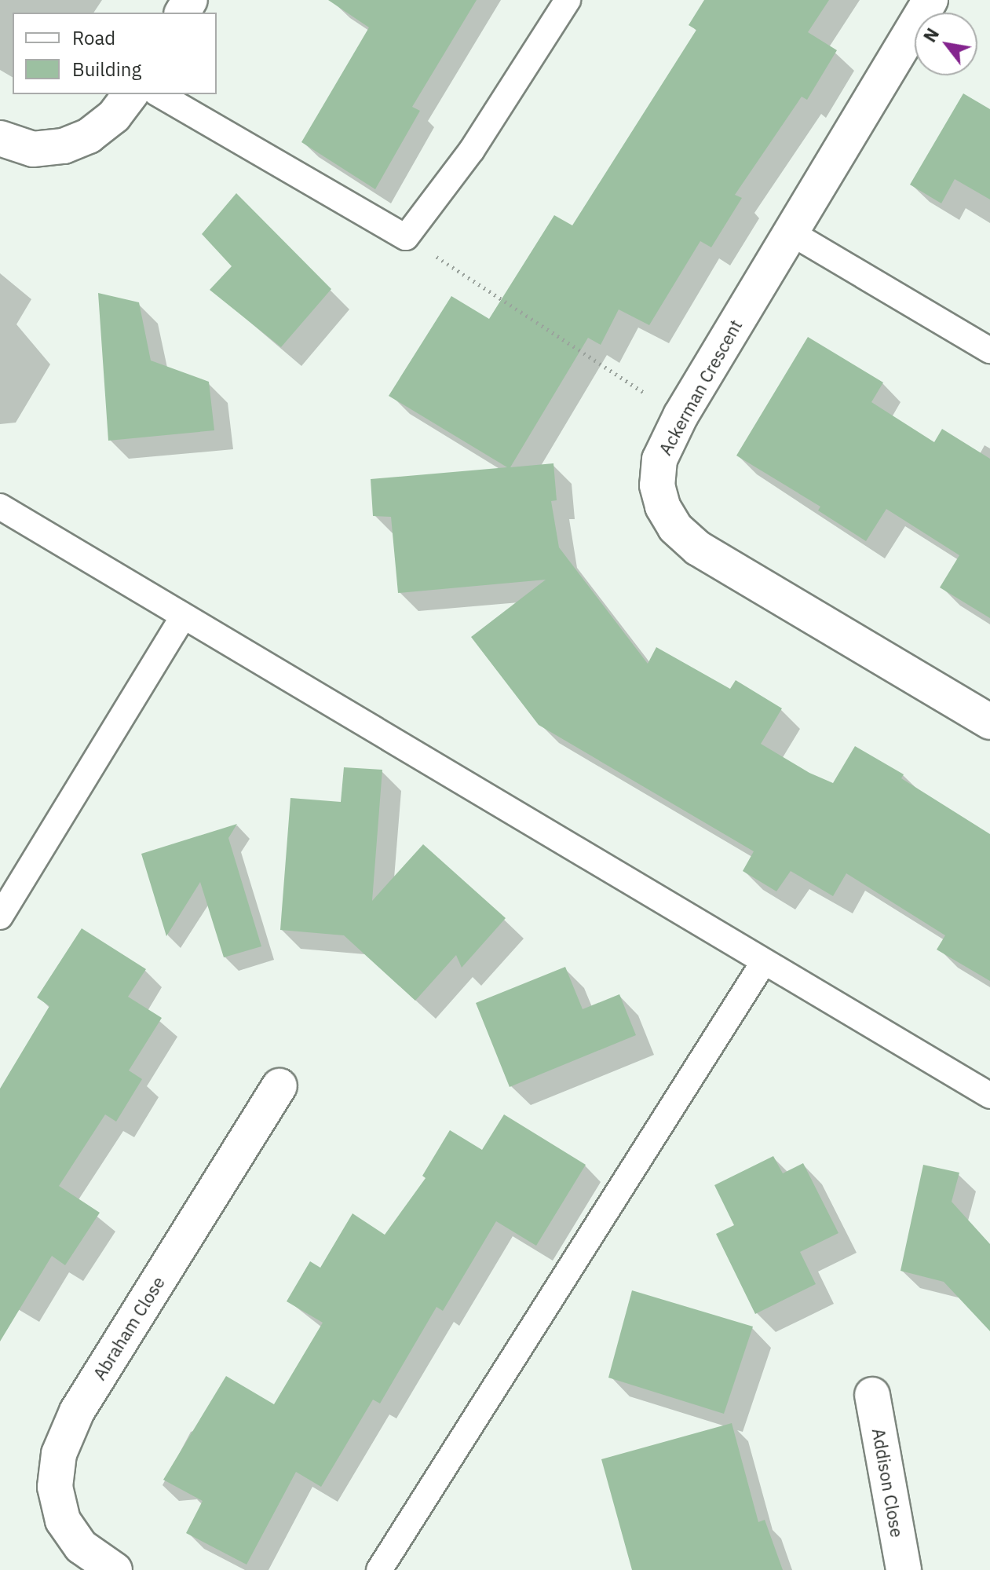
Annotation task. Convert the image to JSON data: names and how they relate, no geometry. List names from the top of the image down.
{
  "streets": {
    "street": ["Ackerman Crescent", "Abraham Close", "Addison Close"]
  },
  "legend": ["Road", "Building"],
  "north": "top left"
}
